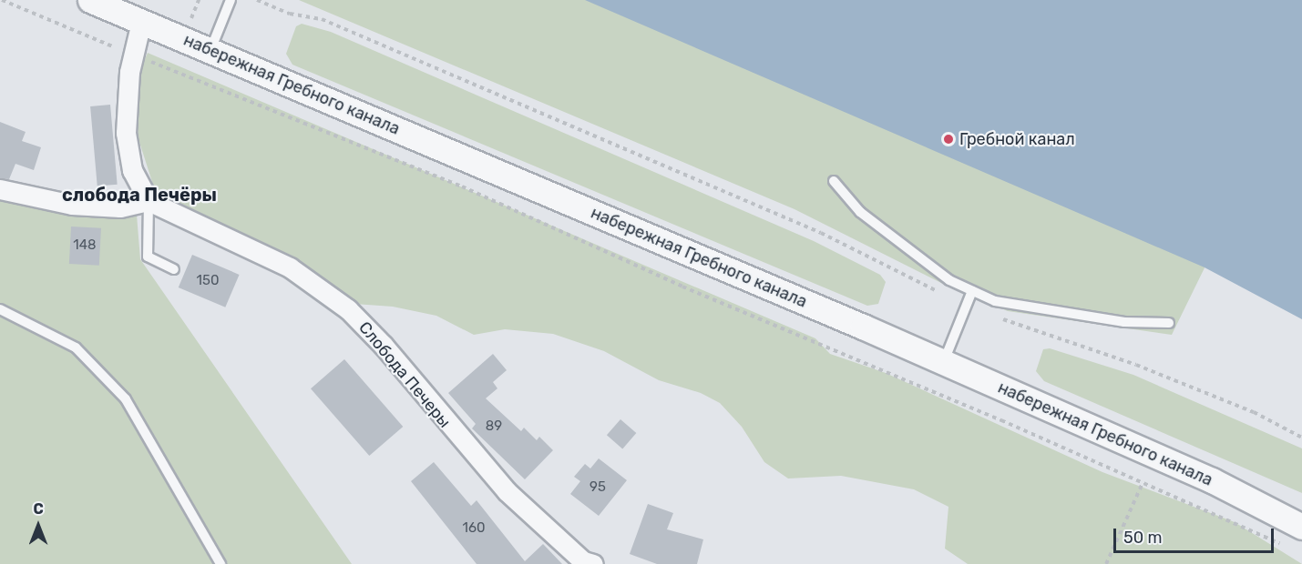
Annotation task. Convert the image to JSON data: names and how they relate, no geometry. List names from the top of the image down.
{
  "streets": {
    "street": ["набережная Гребного канала", "Слобода Печеры"]
  },
  "districts": ["слобода Печёры"],
  "places": ["Гребной канал"],
  "house_numbers": [
    "148",
    "150",
    "89",
    "95",
    "160"
  ],
  "scale_bar": "50 m",
  "north": "top"
}
